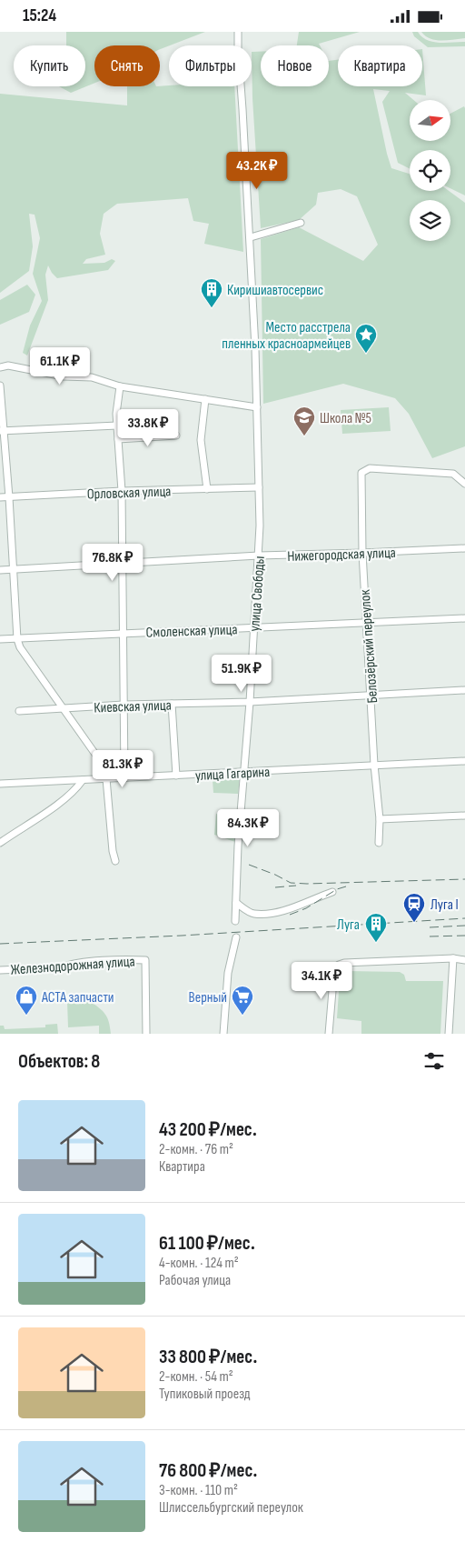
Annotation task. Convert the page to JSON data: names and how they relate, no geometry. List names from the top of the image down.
{
  "streets": {
    "street": [
      "Орловская улица",
      "Нижегородская улица",
      "улица Свободы",
      "Смоленская улица",
      "Белозёрский переулок",
      "Киевская улица",
      "улица Гагарина",
      "Железнодорожная улица"
    ]
  },
  "crossings": [
    ["Орловская улица", "улица Свободы"],
    ["Нижегородская улица", "улица Свободы"],
    ["Нижегородская улица", "Белозёрский переулок"],
    ["улица Свободы", "Смоленская улица"],
    ["улица Свободы", "Киевская улица"],
    ["улица Свободы", "улица Гагарина"],
    ["Смоленская улица", "Белозёрский переулок"],
    ["Белозёрский переулок", "Киевская улица"],
    ["Белозёрский переулок", "улица Гагарина"]
  ],
  "places": {
    "building": ["Киришиавтосервис", "Луга"],
    "place": ["Место расстрела пленных красноармейцев"],
    "school or university": ["Школа №5"],
    "station": ["Луга I"],
    "shop": ["АСТА запчасти"],
    "supermarket": ["Верный"]
  },
  "north": "right",
  "page": {
    "status": "15:24",
    "chip": [
      "Купить",
      "Снять",
      "Фильтры",
      "Новое",
      "Квартира"
    ],
    "price": [
      "43.2K ₽",
      "61.1K ₽",
      "33.8K ₽",
      "76.8K ₽",
      "51.9K ₽",
      "81.3K ₽",
      "84.3K ₽",
      "34.1K ₽"
    ],
    "heading": "Объектов: 8",
    "list": [
      {
        "name": "43 200 ₽/мес.",
        "note": "2-комн. · 76 m² · Квартира"
      },
      {
        "name": "61 100 ₽/мес.",
        "note": "4-комн. · 124 m² · Рабочая улица"
      },
      {
        "name": "33 800 ₽/мес.",
        "note": "2-комн. · 54 m² · Тупиковый проезд"
      },
      {
        "name": "76 800 ₽/мес.",
        "note": "3-комн. · 110 m² · Шлиссельбургский переулок"
      }
    ]
  }
}
